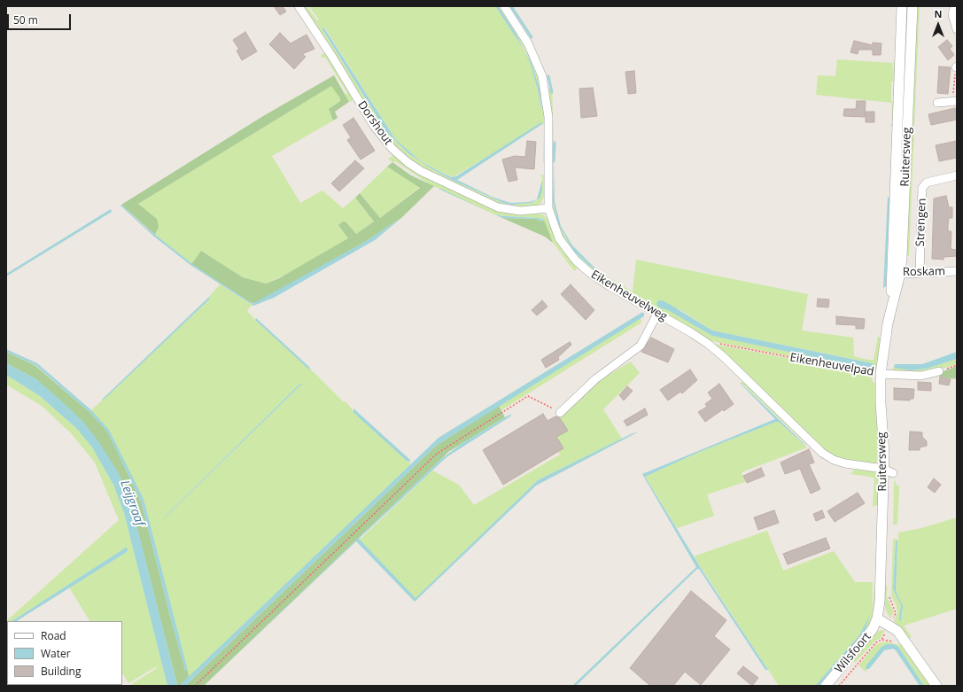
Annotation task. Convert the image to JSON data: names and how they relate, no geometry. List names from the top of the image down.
{
  "streets": {
    "street": [
      "Dorshout",
      "Ruitersweg",
      "Strengen",
      "Roskam",
      "Eikenheuvelweg",
      "Eikenheuvelpad",
      "Wilsfoort"
    ]
  },
  "crossings": [
    ["Dorshout", "Eikenheuvelweg"],
    ["Ruitersweg", "Roskam"],
    ["Ruitersweg", "Eikenheuvelweg"],
    ["Ruitersweg", "Eikenheuvelpad"],
    ["Ruitersweg", "Wilsfoort"],
    ["Strengen", "Roskam"],
    ["Eikenheuvelweg", "Eikenheuvelpad"]
  ],
  "water": ["Leijgraaf"],
  "legend": ["Road", "Water", "Building"],
  "scale_bar": "50 m",
  "north": "top"
}
